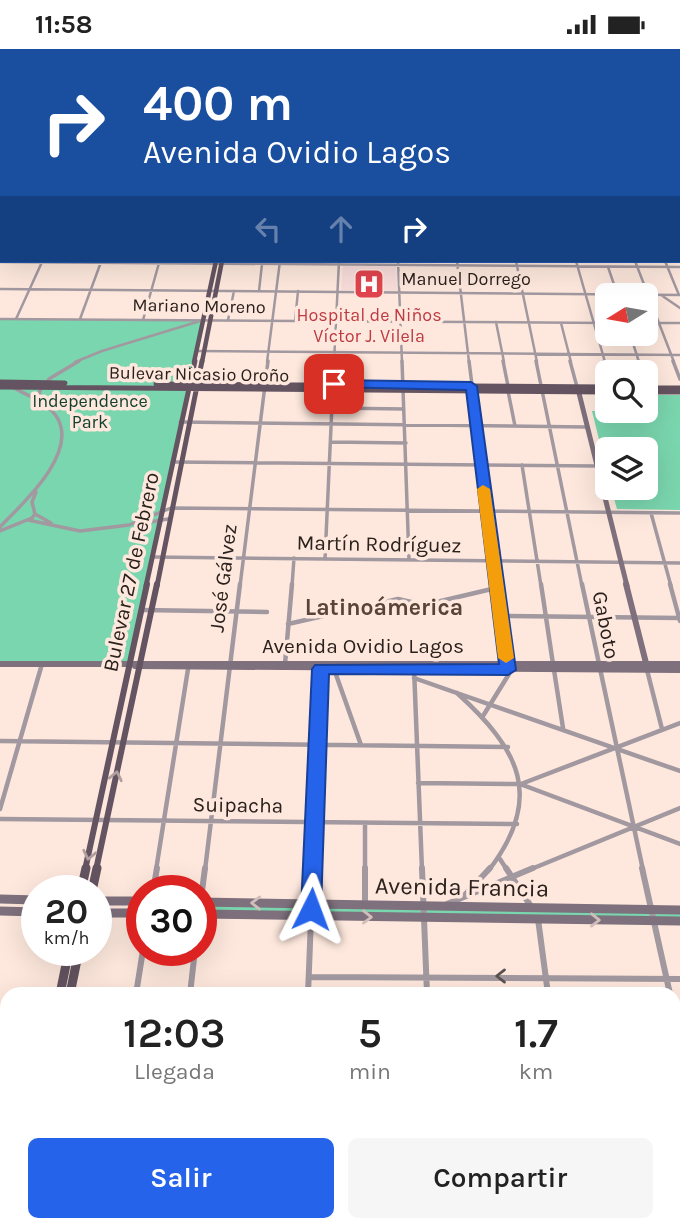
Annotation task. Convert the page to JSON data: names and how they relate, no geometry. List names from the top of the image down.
{
  "streets": {
    "main road": [
      "Bulevar Nicasio Oroño",
      "Bulevar 27 de Febrero",
      "Avenida Ovidio Lagos",
      "Avenida Francia"
    ],
    "street": [
      "Manuel Dorrego",
      "Mariano Moreno",
      "Martín Rodríguez",
      "José Gálvez",
      "Gaboto",
      "Suipacha"
    ]
  },
  "crossings": [
    ["Manuel Dorrego", "Bulevar 27 de Febrero"],
    ["Manuel Dorrego", "José Gálvez"],
    ["Manuel Dorrego", "Gaboto"],
    ["Mariano Moreno", "Bulevar 27 de Febrero"],
    ["Mariano Moreno", "José Gálvez"],
    ["Mariano Moreno", "Gaboto"],
    ["Bulevar Nicasio Oroño", "Bulevar 27 de Febrero"],
    ["Bulevar Nicasio Oroño", "José Gálvez"],
    ["Bulevar Nicasio Oroño", "Gaboto"],
    ["Martín Rodríguez", "Bulevar 27 de Febrero"],
    ["Martín Rodríguez", "José Gálvez"],
    ["Martín Rodríguez", "Gaboto"],
    ["Bulevar 27 de Febrero", "Avenida Ovidio Lagos"],
    ["Bulevar 27 de Febrero", "Suipacha"],
    ["José Gálvez", "Avenida Ovidio Lagos"],
    ["José Gálvez", "Suipacha"],
    ["Gaboto", "Avenida Ovidio Lagos"],
    ["Gaboto", "Avenida Francia"]
  ],
  "districts": ["Latinoámerica"],
  "parks": ["Independence Park"],
  "places": {
    "hospital": ["Hospital de Niños Víctor J. Vilela"]
  },
  "north": "left",
  "page": {
    "status": "11:58",
    "turn": ["400 m", "Avenida Ovidio Lagos"],
    "speed": "20 km/h",
    "limit": "30",
    "eta": [
      "12:03",
      "Llegada",
      "5",
      "min",
      "1.7",
      "km"
    ],
    "buttons": ["Salir", "Compartir"]
  }
}
